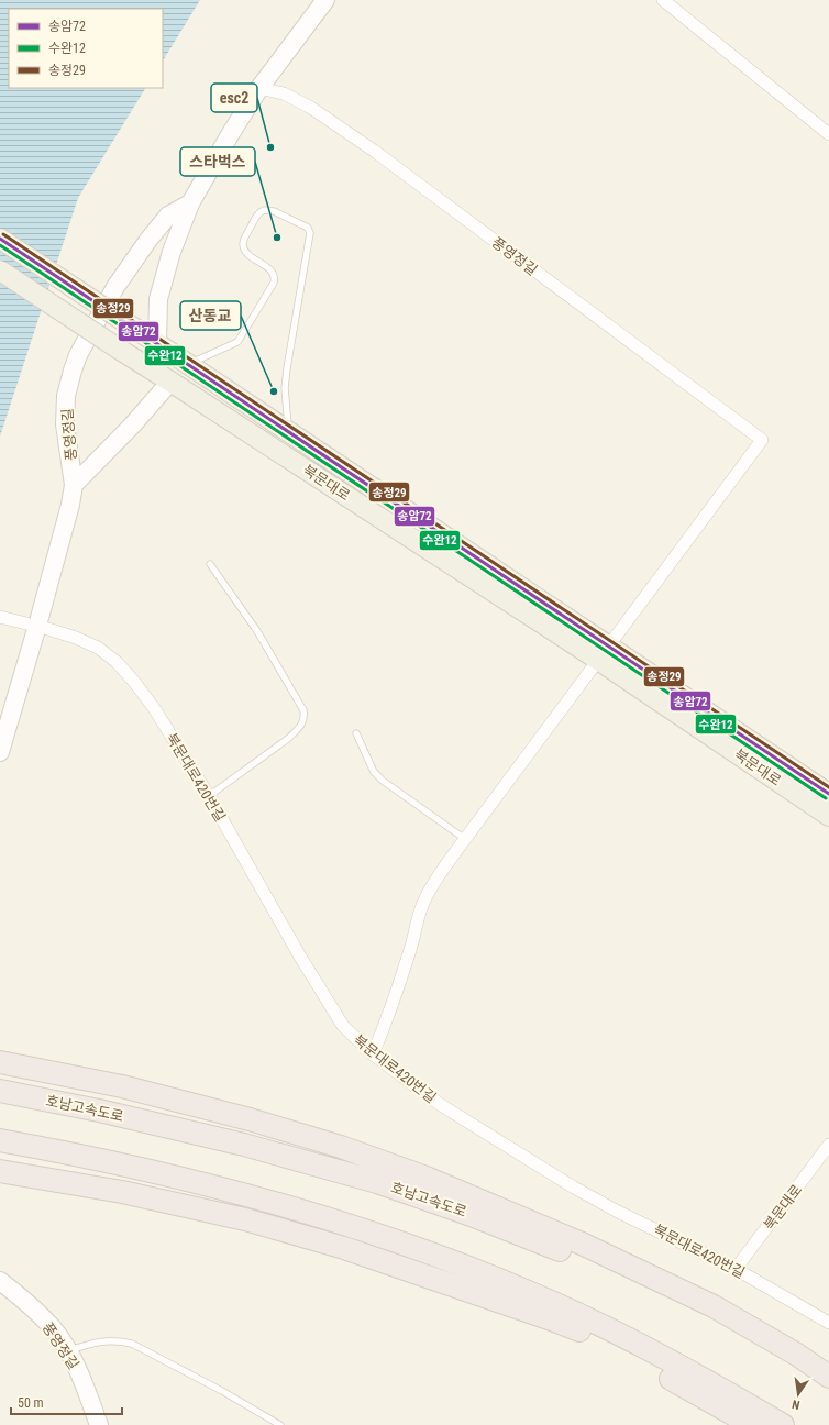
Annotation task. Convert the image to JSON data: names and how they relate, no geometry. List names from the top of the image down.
{
  "streets": {
    "highway": ["호남고속도로"],
    "main road": ["북문대로"],
    "street": ["풍영정길", "북문대로420번길"]
  },
  "crossings": [
    ["풍영정길", "북문대로"],
    ["풍영정길", "북문대로420번길"],
    ["북문대로", "북문대로420번길"]
  ],
  "places": ["esc2", "스타벅스", "산동교"],
  "lines": ["transit line 송정29", "transit line 송암72", "transit line 수완12"],
  "legend": ["송암72", "수완12", "송정29"],
  "scale_bar": "50 m",
  "north": "bottom"
}
